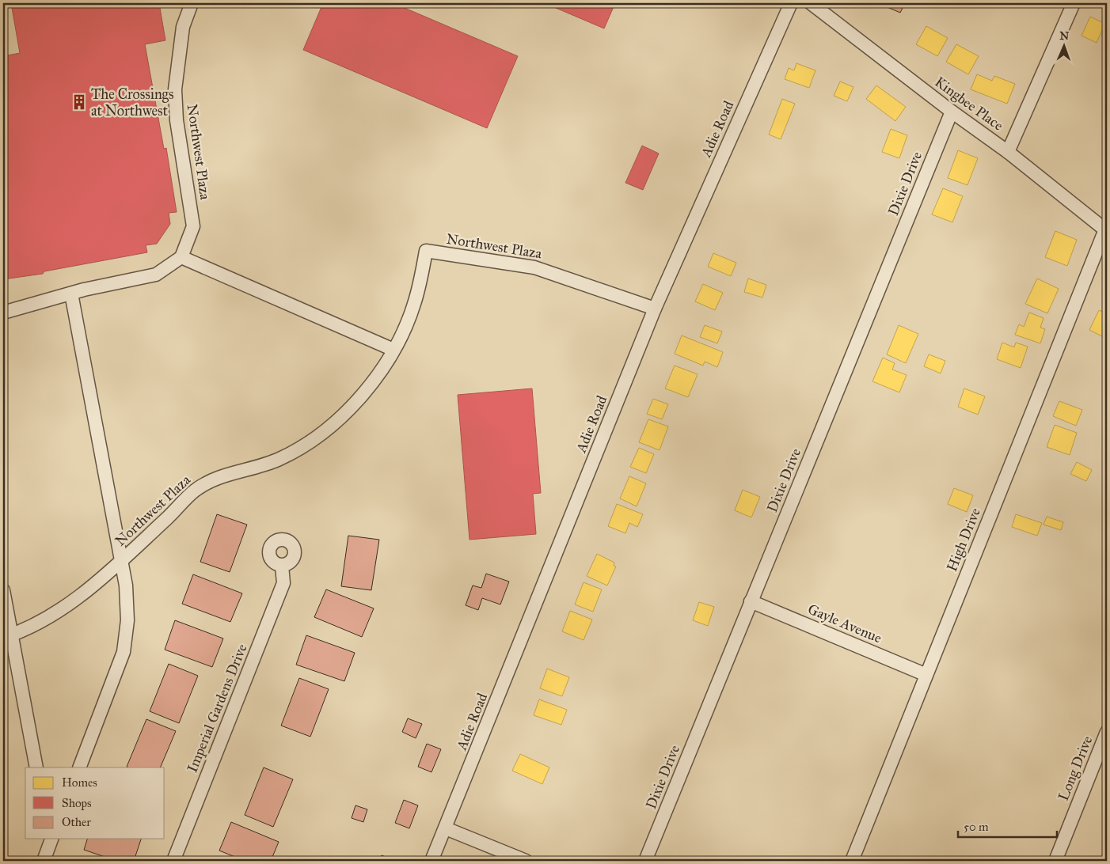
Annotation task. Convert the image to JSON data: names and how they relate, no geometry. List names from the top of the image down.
{
  "streets": {
    "street": [
      "Kingbee Place",
      "Adie Road",
      "Northwest Plaza",
      "Dixie Drive",
      "High Drive",
      "Gayle Avenue",
      "Imperial Gardens Drive",
      "Long Drive"
    ]
  },
  "crossings": [
    ["Kingbee Place", "Dixie Drive"],
    ["Kingbee Place", "High Drive"],
    ["Adie Road", "Northwest Plaza"],
    ["Dixie Drive", "Gayle Avenue"],
    ["High Drive", "Gayle Avenue"]
  ],
  "places": {
    "building": ["The Crossings at Northwest"]
  },
  "legend": ["Homes", "Shops", "Other"],
  "scale_bar": "50 m",
  "north": "top"
}
